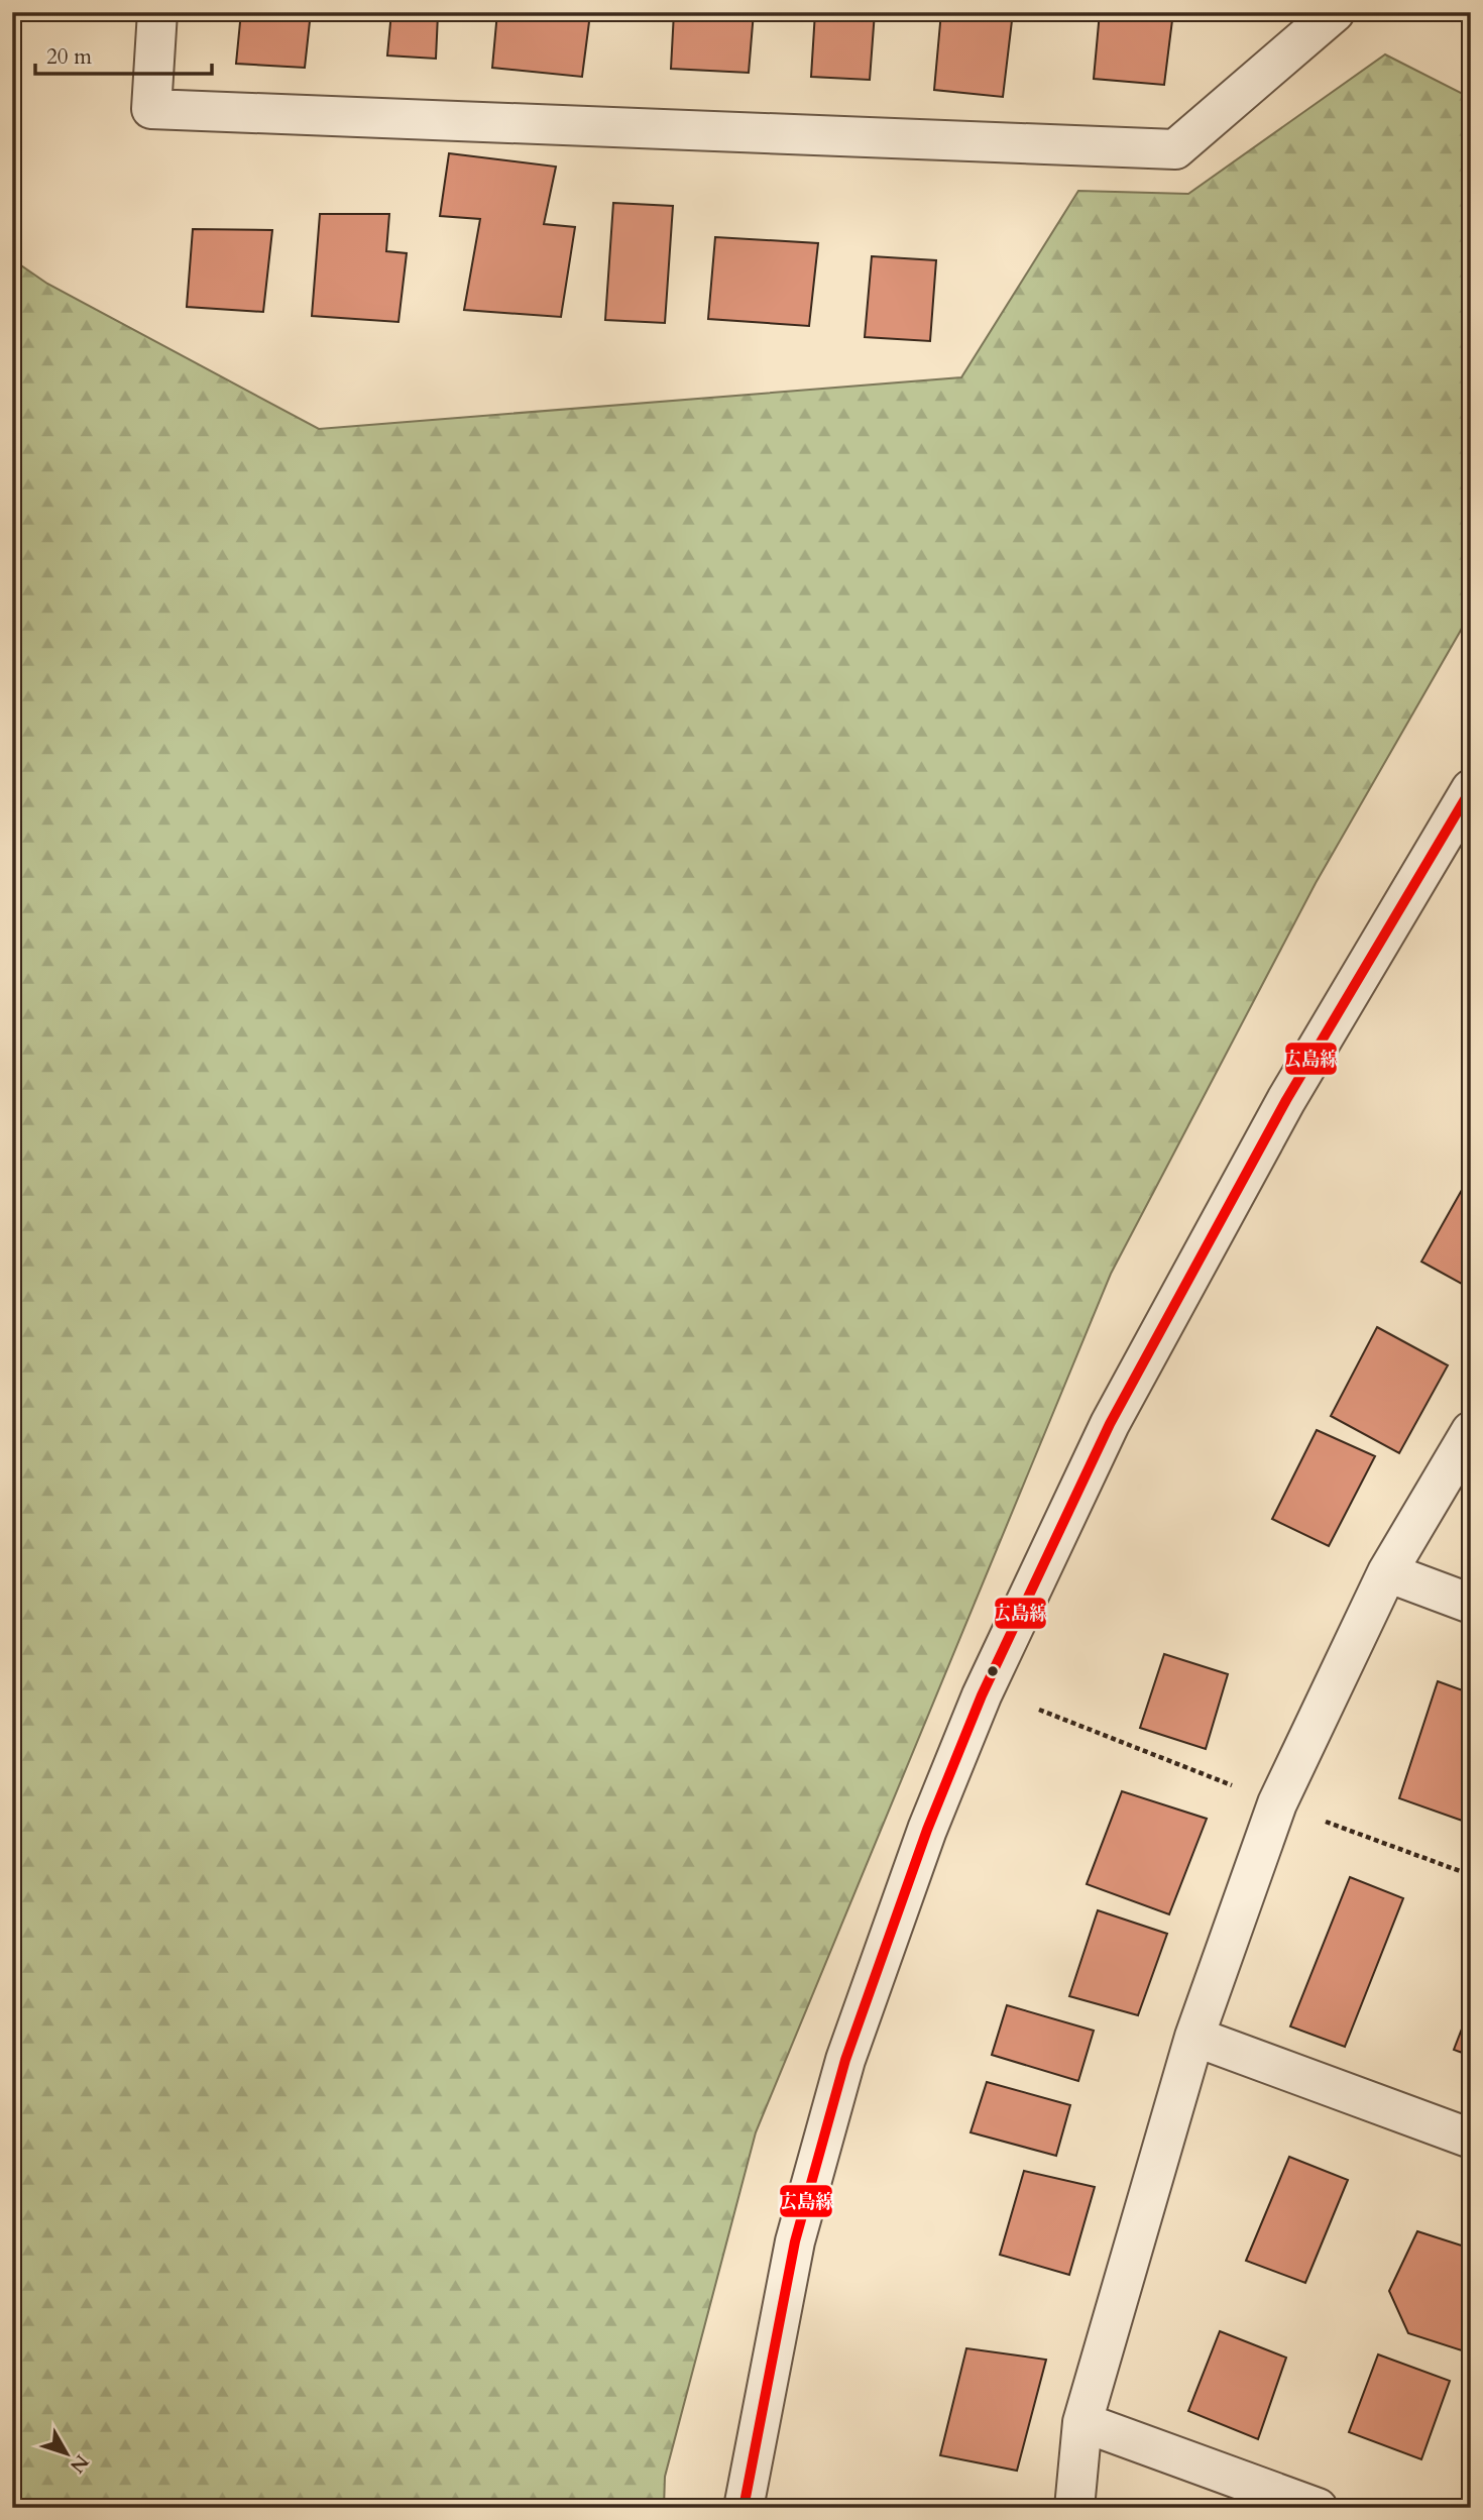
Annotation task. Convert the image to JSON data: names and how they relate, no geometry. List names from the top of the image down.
{
  "lines": ["transit line 広島線"],
  "scale_bar": "20 m",
  "north": "bottom right"
}
